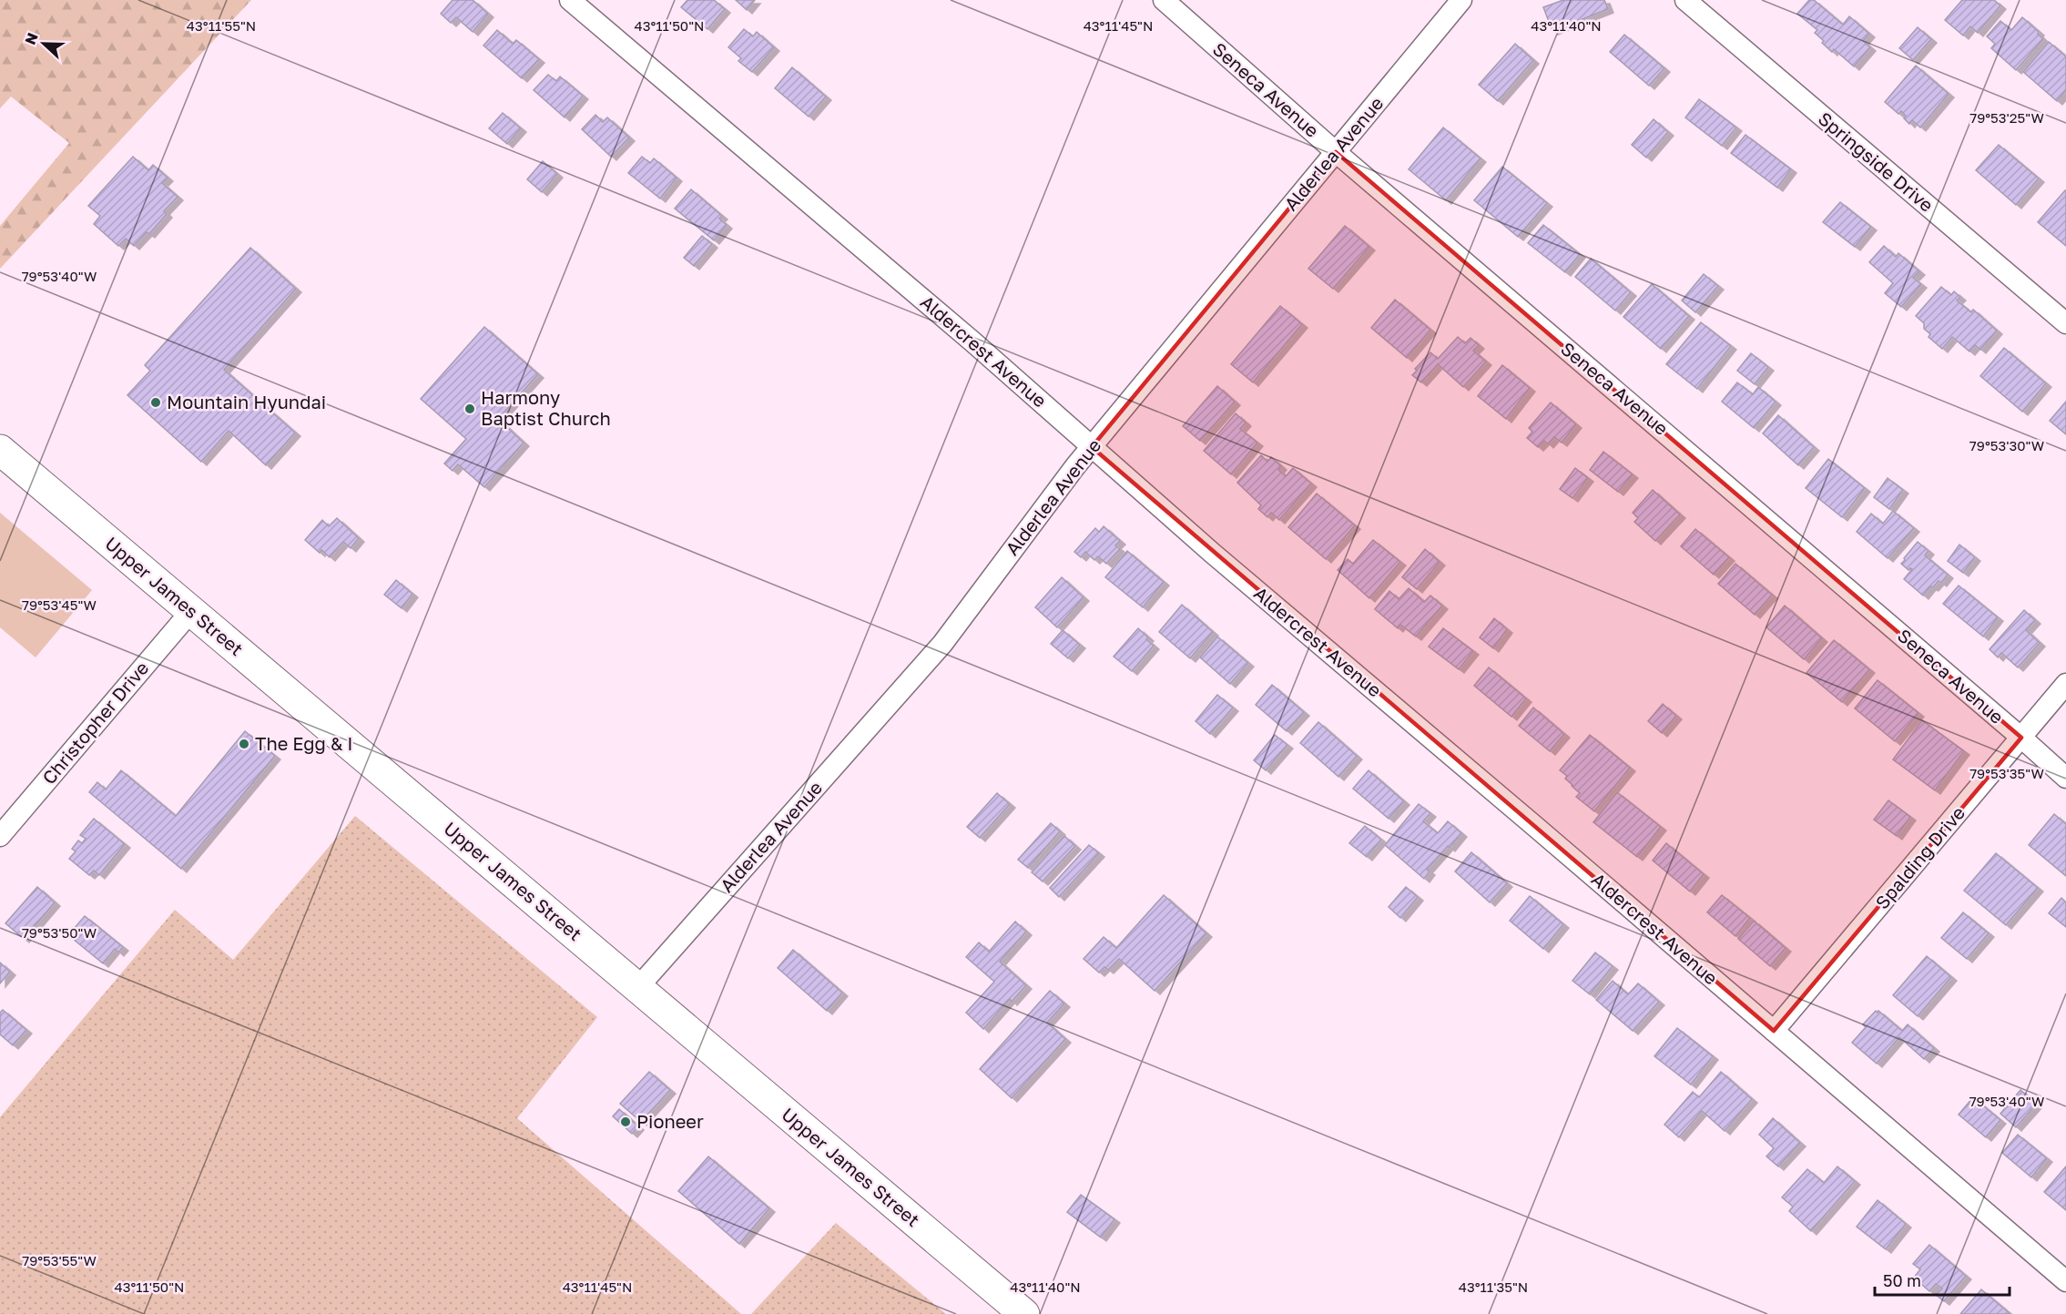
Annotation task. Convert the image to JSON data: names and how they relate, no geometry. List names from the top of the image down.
{
  "streets": {
    "main road": ["Upper James Street"],
    "street": [
      "Seneca Avenue",
      "Alderlea Avenue",
      "Springside Drive",
      "Aldercrest Avenue",
      "Christopher Drive",
      "Spalding Drive"
    ]
  },
  "crossings": [
    ["Seneca Avenue", "Alderlea Avenue"],
    ["Seneca Avenue", "Spalding Drive"],
    ["Alderlea Avenue", "Aldercrest Avenue"],
    ["Alderlea Avenue", "Upper James Street"],
    ["Aldercrest Avenue", "Spalding Drive"],
    ["Upper James Street", "Christopher Drive"]
  ],
  "places": [
    "Mountain Hyundai",
    "Harmony Baptist Church",
    "The Egg & I",
    "Pioneer"
  ],
  "scale_bar": "50 m",
  "north": "left",
  "coordinates": [
    "43°11'50\"N",
    "43°11'40\"N",
    "43°11'55\"N",
    "43°11'45\"N",
    "79°53'25\"W",
    "79°53'40\"W",
    "79°53'30\"W",
    "79°53'45\"W",
    "79°53'35\"W",
    "79°53'50\"W",
    "79°53'55\"W",
    "43°11'35\"N"
  ]
}
